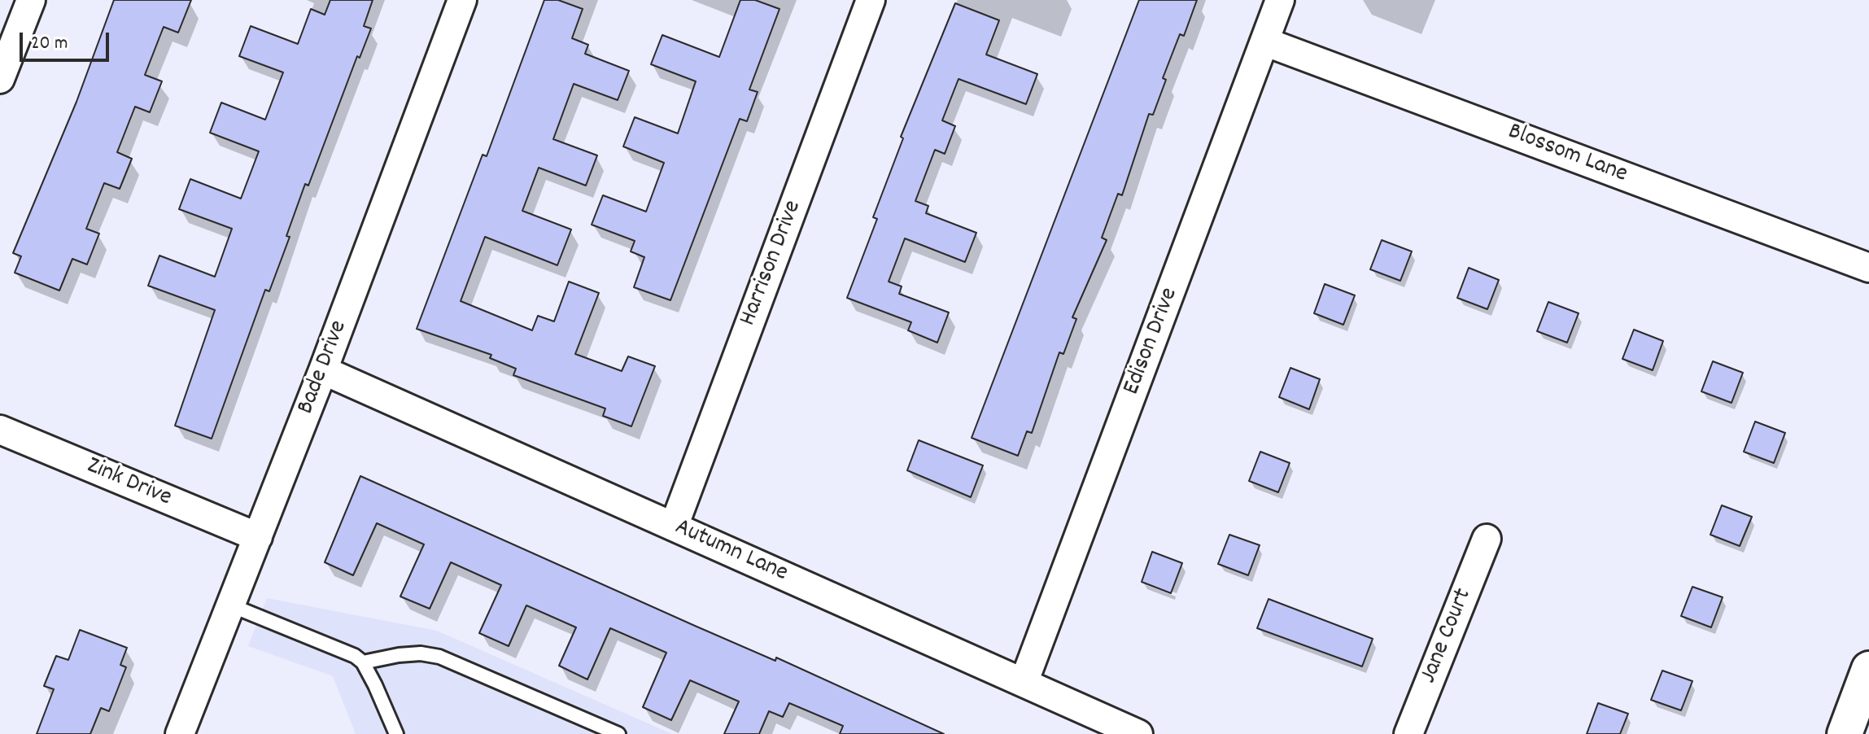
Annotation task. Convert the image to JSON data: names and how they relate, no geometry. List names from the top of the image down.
{
  "streets": {
    "street": [
      "Blossom Lane",
      "Harrison Drive",
      "Edison Drive",
      "Bade Drive",
      "Zink Drive",
      "Autumn Lane",
      "Jane Court"
    ]
  },
  "crossings": [
    ["Blossom Lane", "Edison Drive"],
    ["Harrison Drive", "Autumn Lane"],
    ["Edison Drive", "Autumn Lane"],
    ["Bade Drive", "Zink Drive"],
    ["Bade Drive", "Autumn Lane"]
  ],
  "scale_bar": "20 m"
}
